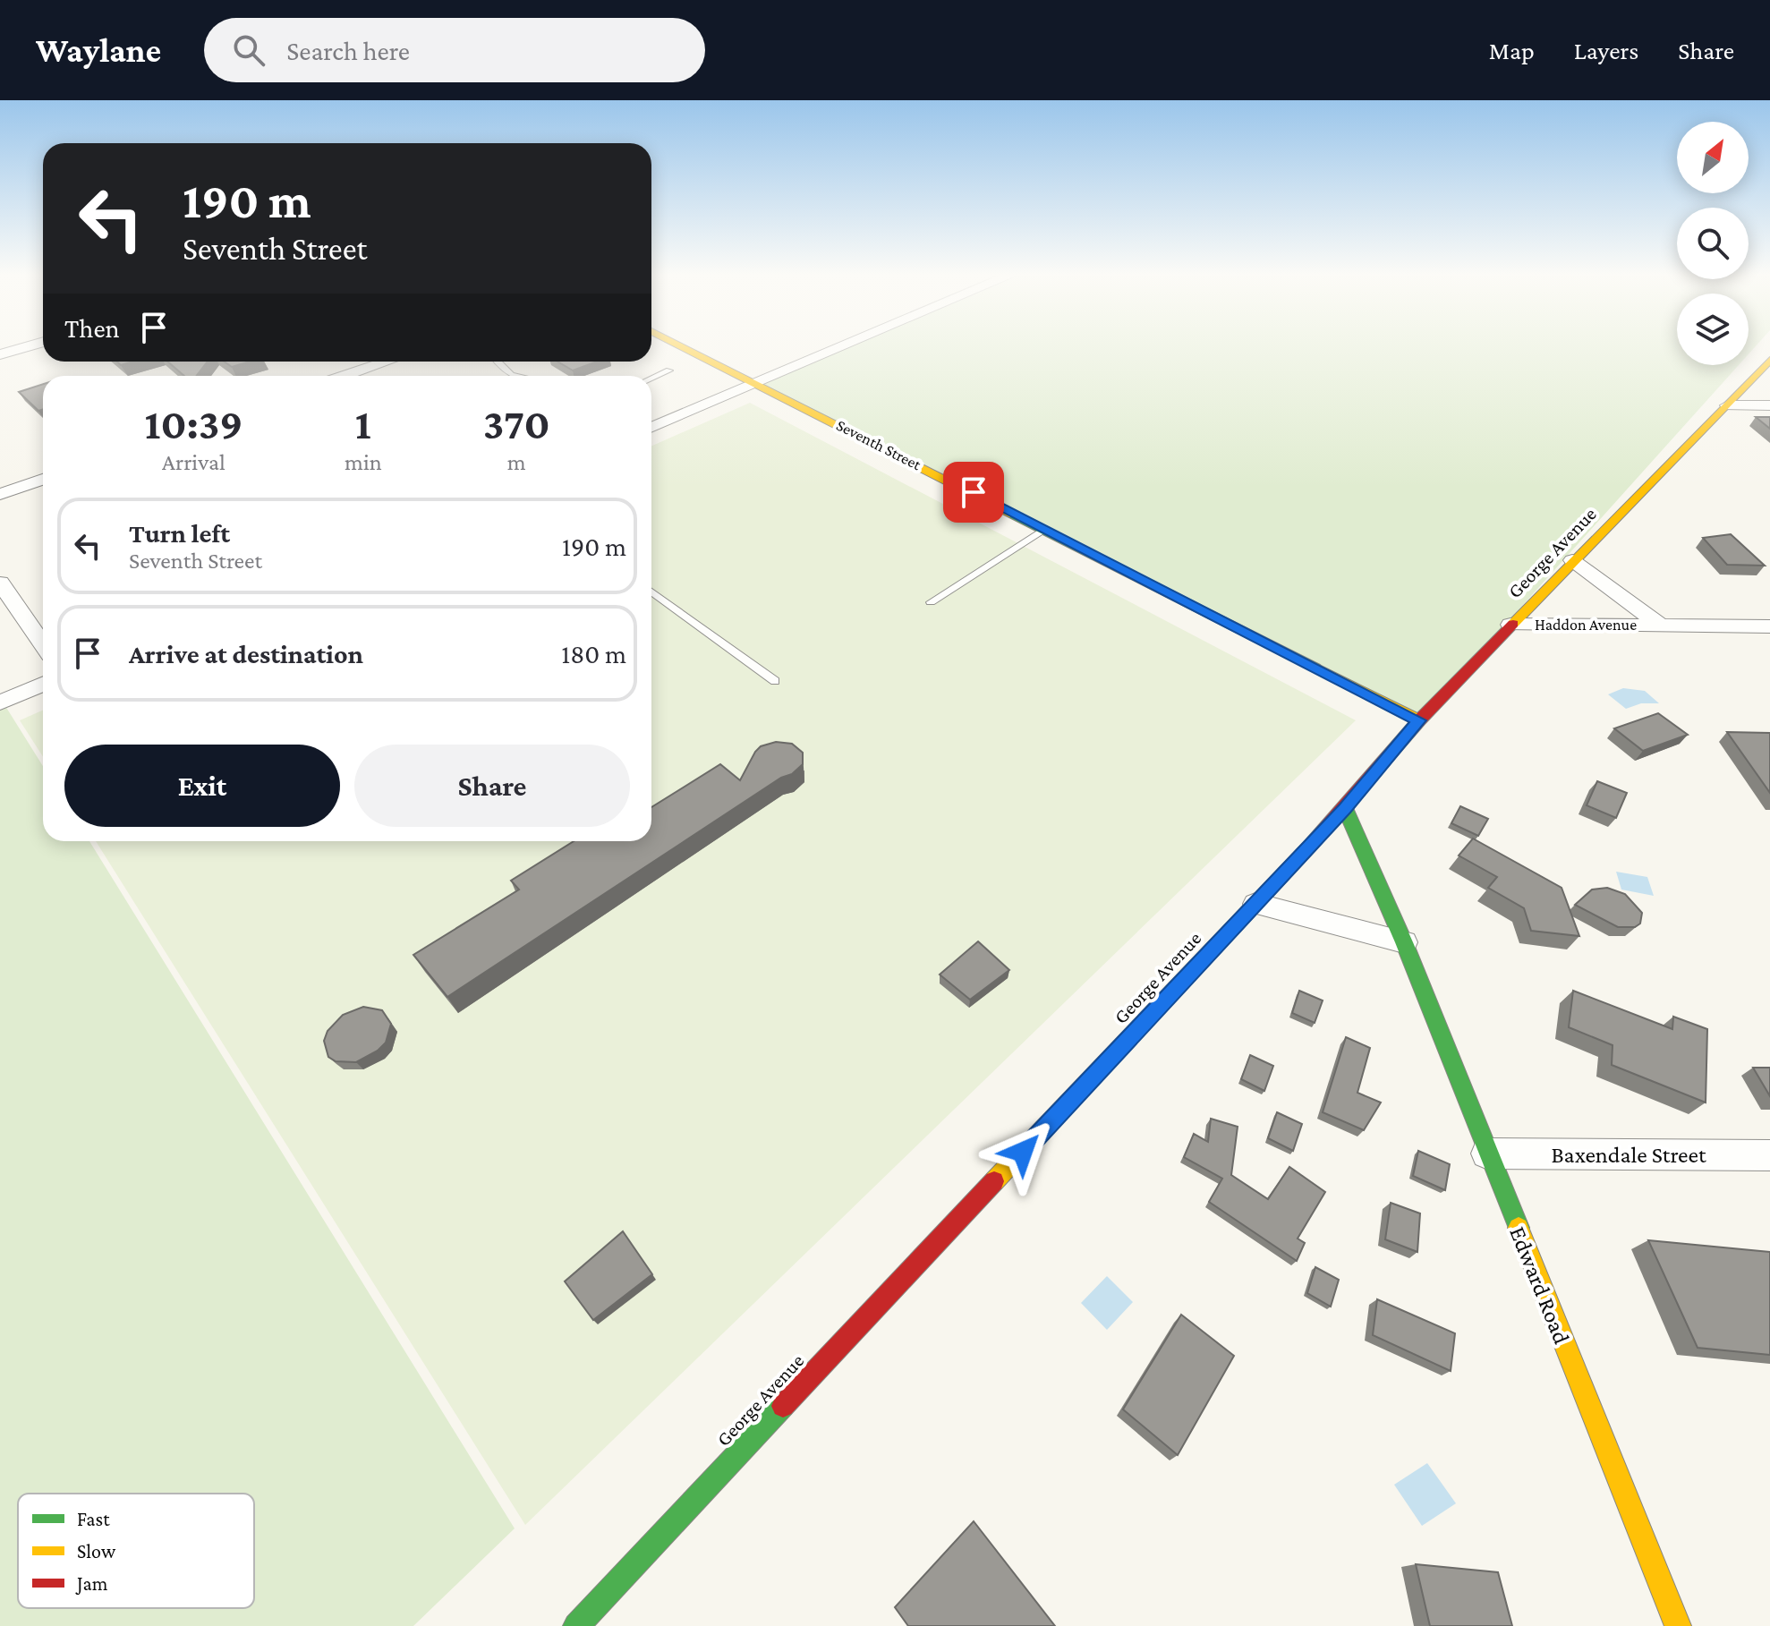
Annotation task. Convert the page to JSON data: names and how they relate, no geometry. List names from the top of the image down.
{
  "streets": {
    "main road": ["Seventh Street", "George Avenue", "Edward Road"],
    "street": ["Haddon Avenue", "Baxendale Street"]
  },
  "crossings": [
    ["Seventh Street", "George Avenue"],
    ["George Avenue", "Haddon Avenue"],
    ["George Avenue", "Edward Road"],
    ["Baxendale Street", "Edward Road"]
  ],
  "legend": ["Fast", "Slow", "Jam"],
  "north": "top right",
  "page": {
    "header": "Waylane",
    "search": "Search here",
    "nav": ["Map", "Layers", "Share"],
    "turn": ["190 m", "Seventh Street"],
    "then": "Then",
    "eta": [
      "10:39",
      "Arrival",
      "1",
      "min",
      "370",
      "m"
    ],
    "list": [
      {
        "name": "Turn left",
        "note": "Seventh Street",
        "value": "190 m"
      },
      {
        "name": "Arrive at destination",
        "value": "180 m"
      }
    ],
    "buttons": ["Exit", "Share"]
  }
}
